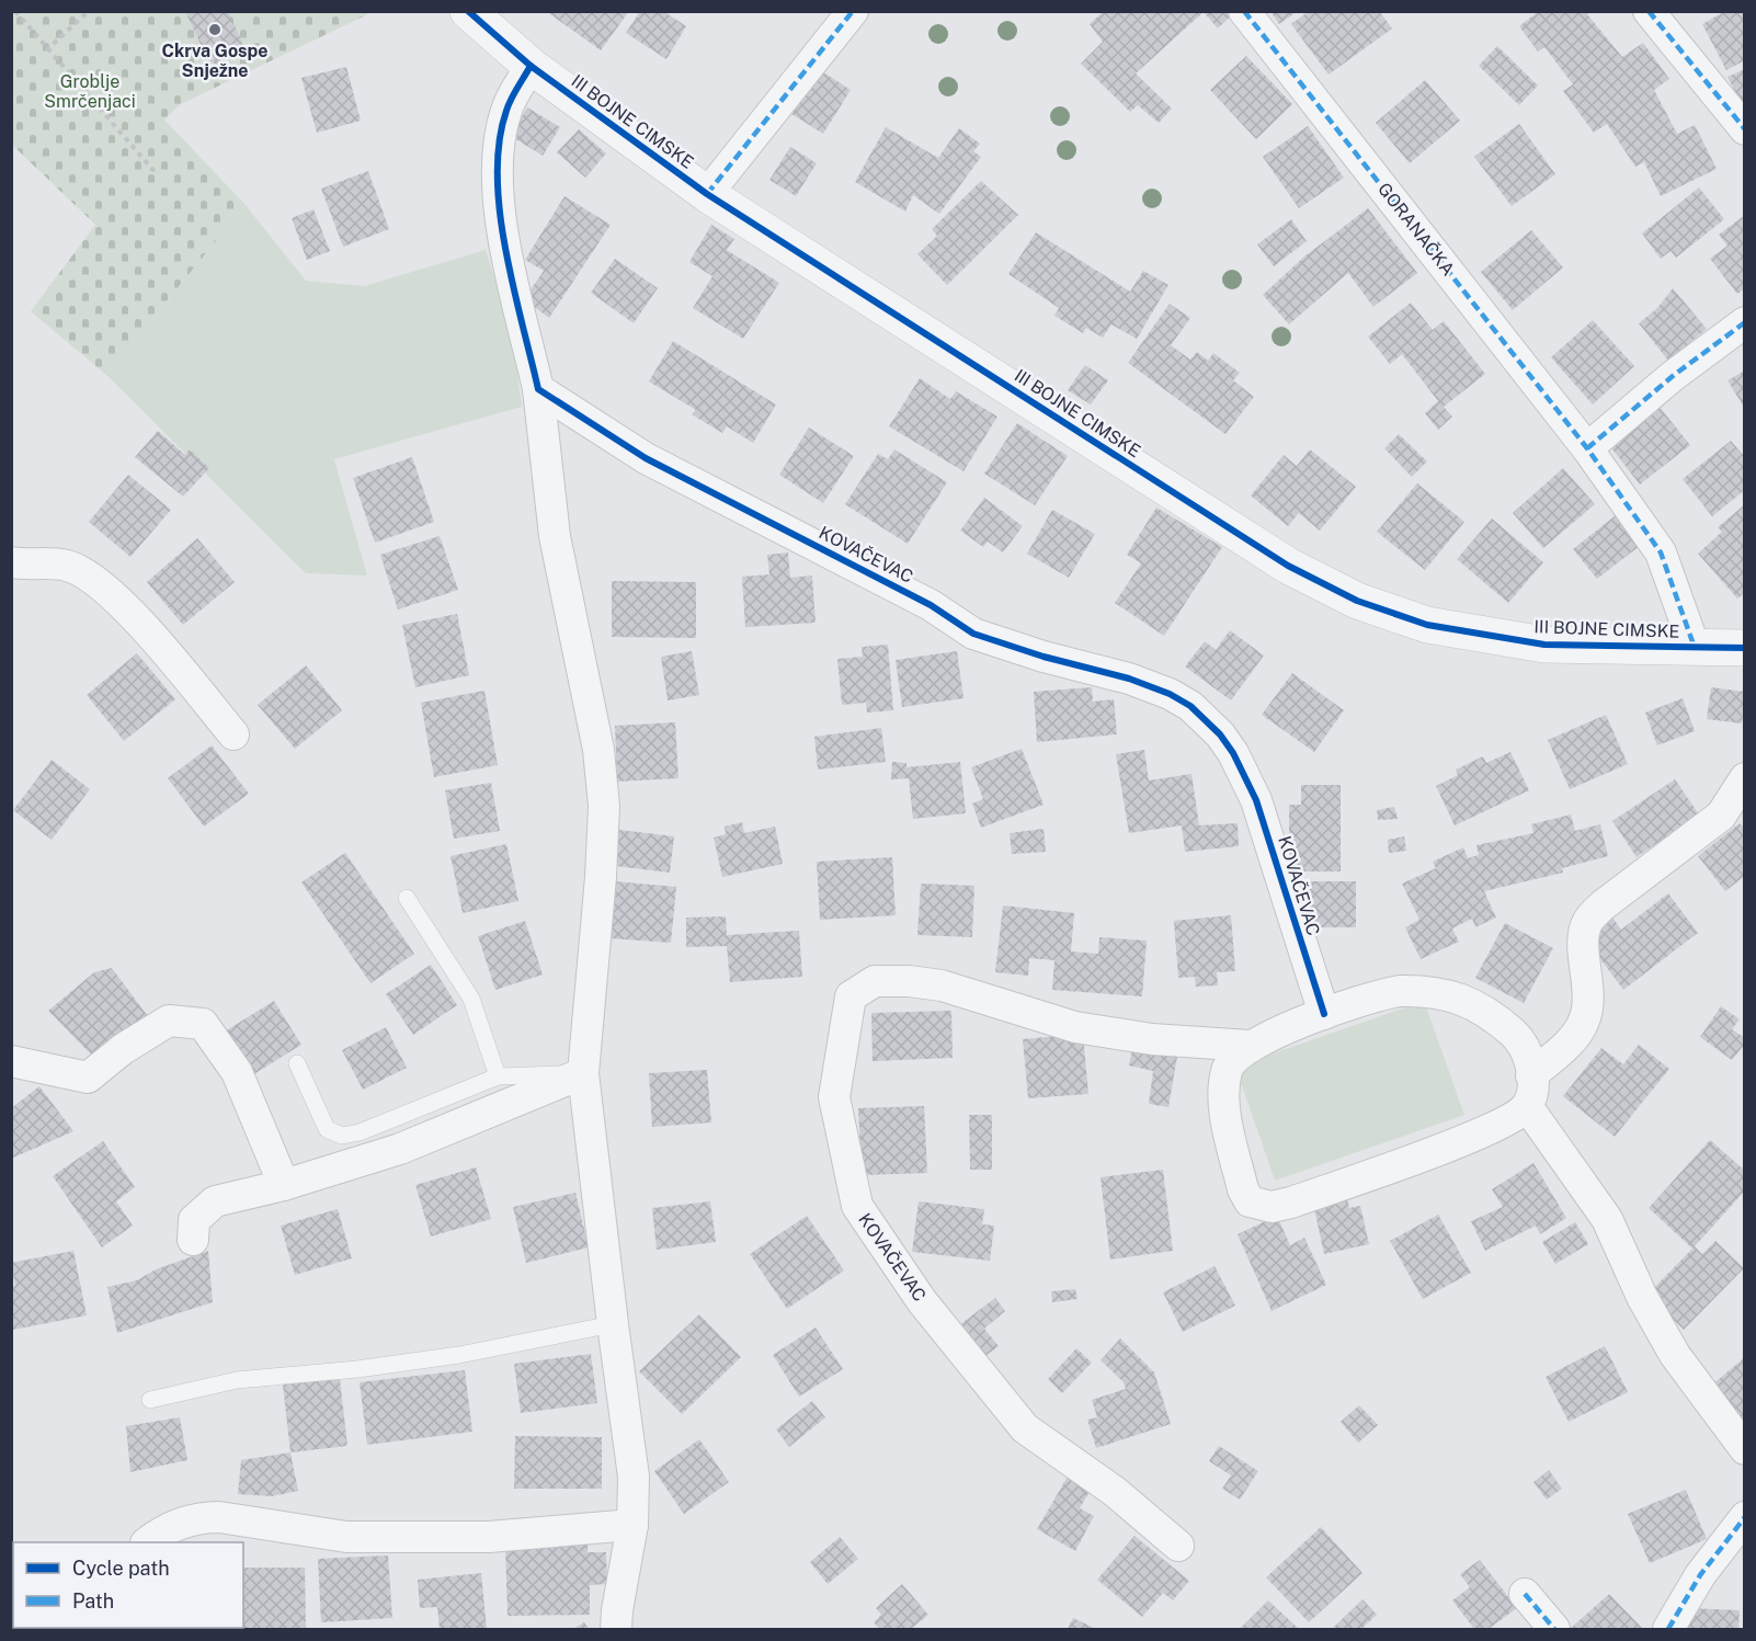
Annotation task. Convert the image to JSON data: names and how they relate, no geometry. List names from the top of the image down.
{
  "streets": {
    "street": ["III BOJNE CIMSKE", "GORANAČKA", "KOVAČEVAC"]
  },
  "crossings": [
    ["III BOJNE CIMSKE", "GORANAČKA"]
  ],
  "parks": ["Groblje Smrčenjaci"],
  "places": ["Ckrva Gospe Snježne"],
  "legend": ["Cycle path", "Path"]
}
